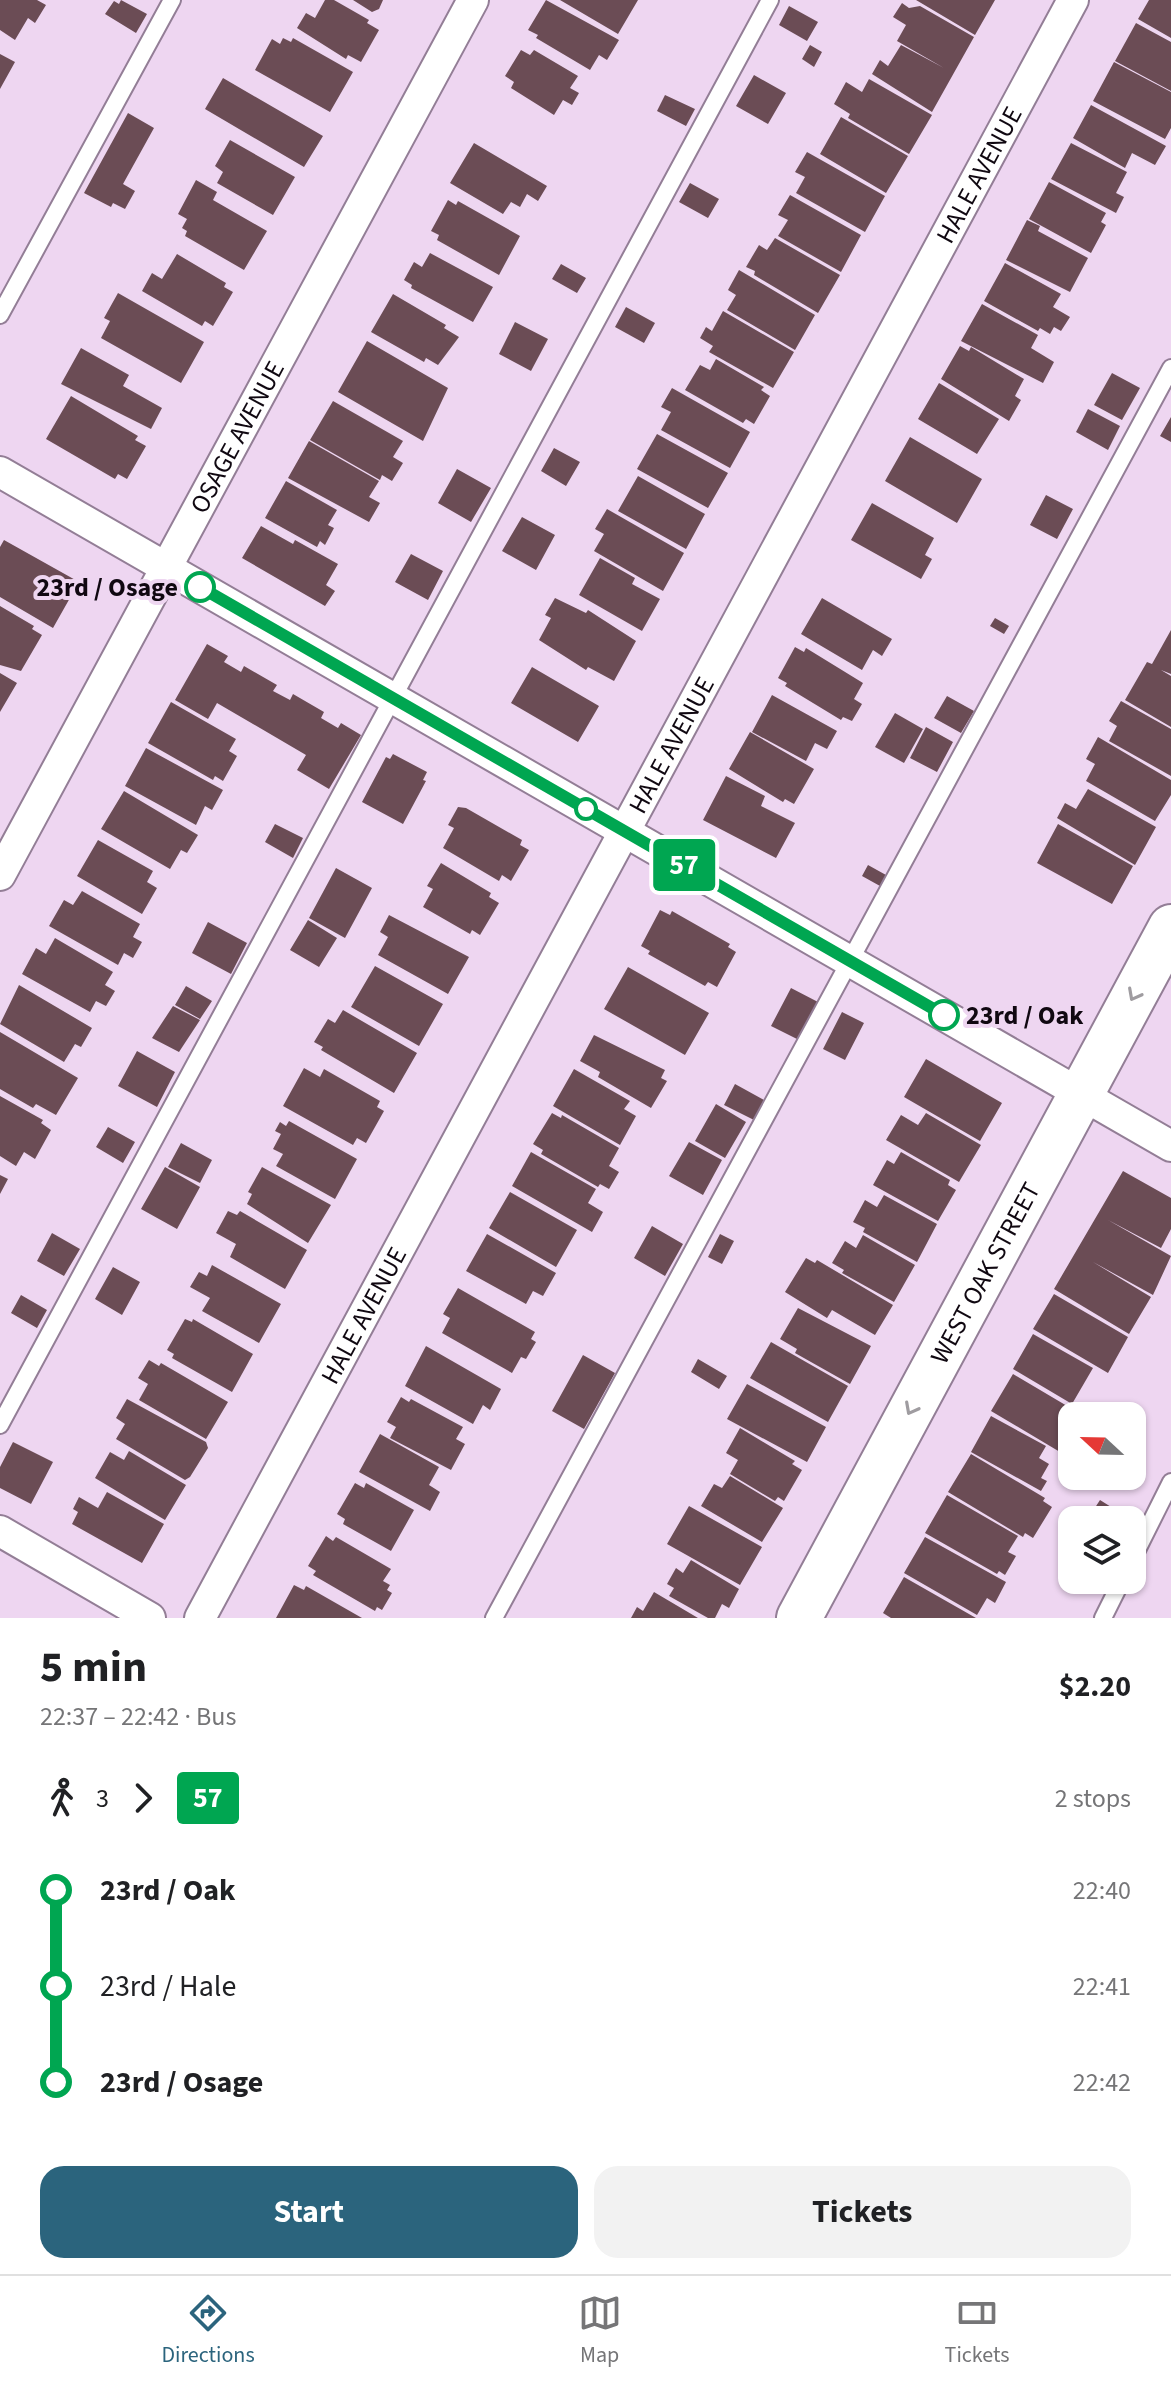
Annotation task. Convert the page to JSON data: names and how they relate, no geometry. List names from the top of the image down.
{
  "streets": {
    "main road": ["WEST OAK STREET"],
    "street": ["HALE AVENUE", "OSAGE AVENUE"]
  },
  "one_way": ["WEST OAK STREET"],
  "places": ["23rd / Osage", "23rd / Oak"],
  "lines": ["bus line 57"],
  "north": "left",
  "page": {
    "on_map": "57",
    "heading": ["5 min", "22:37 – 22:42 · Bus", "$2.20"],
    "legs": ["3", "57", "2 stops"],
    "list": [
      {
        "name": "23rd / Oak",
        "value": "22:40"
      },
      {
        "name": "23rd / Hale",
        "value": "22:41"
      },
      {
        "name": "23rd / Osage",
        "value": "22:42"
      }
    ],
    "buttons": ["Start", "Tickets"],
    "tabs": ["Directions", "Map", "Tickets"]
  }
}
